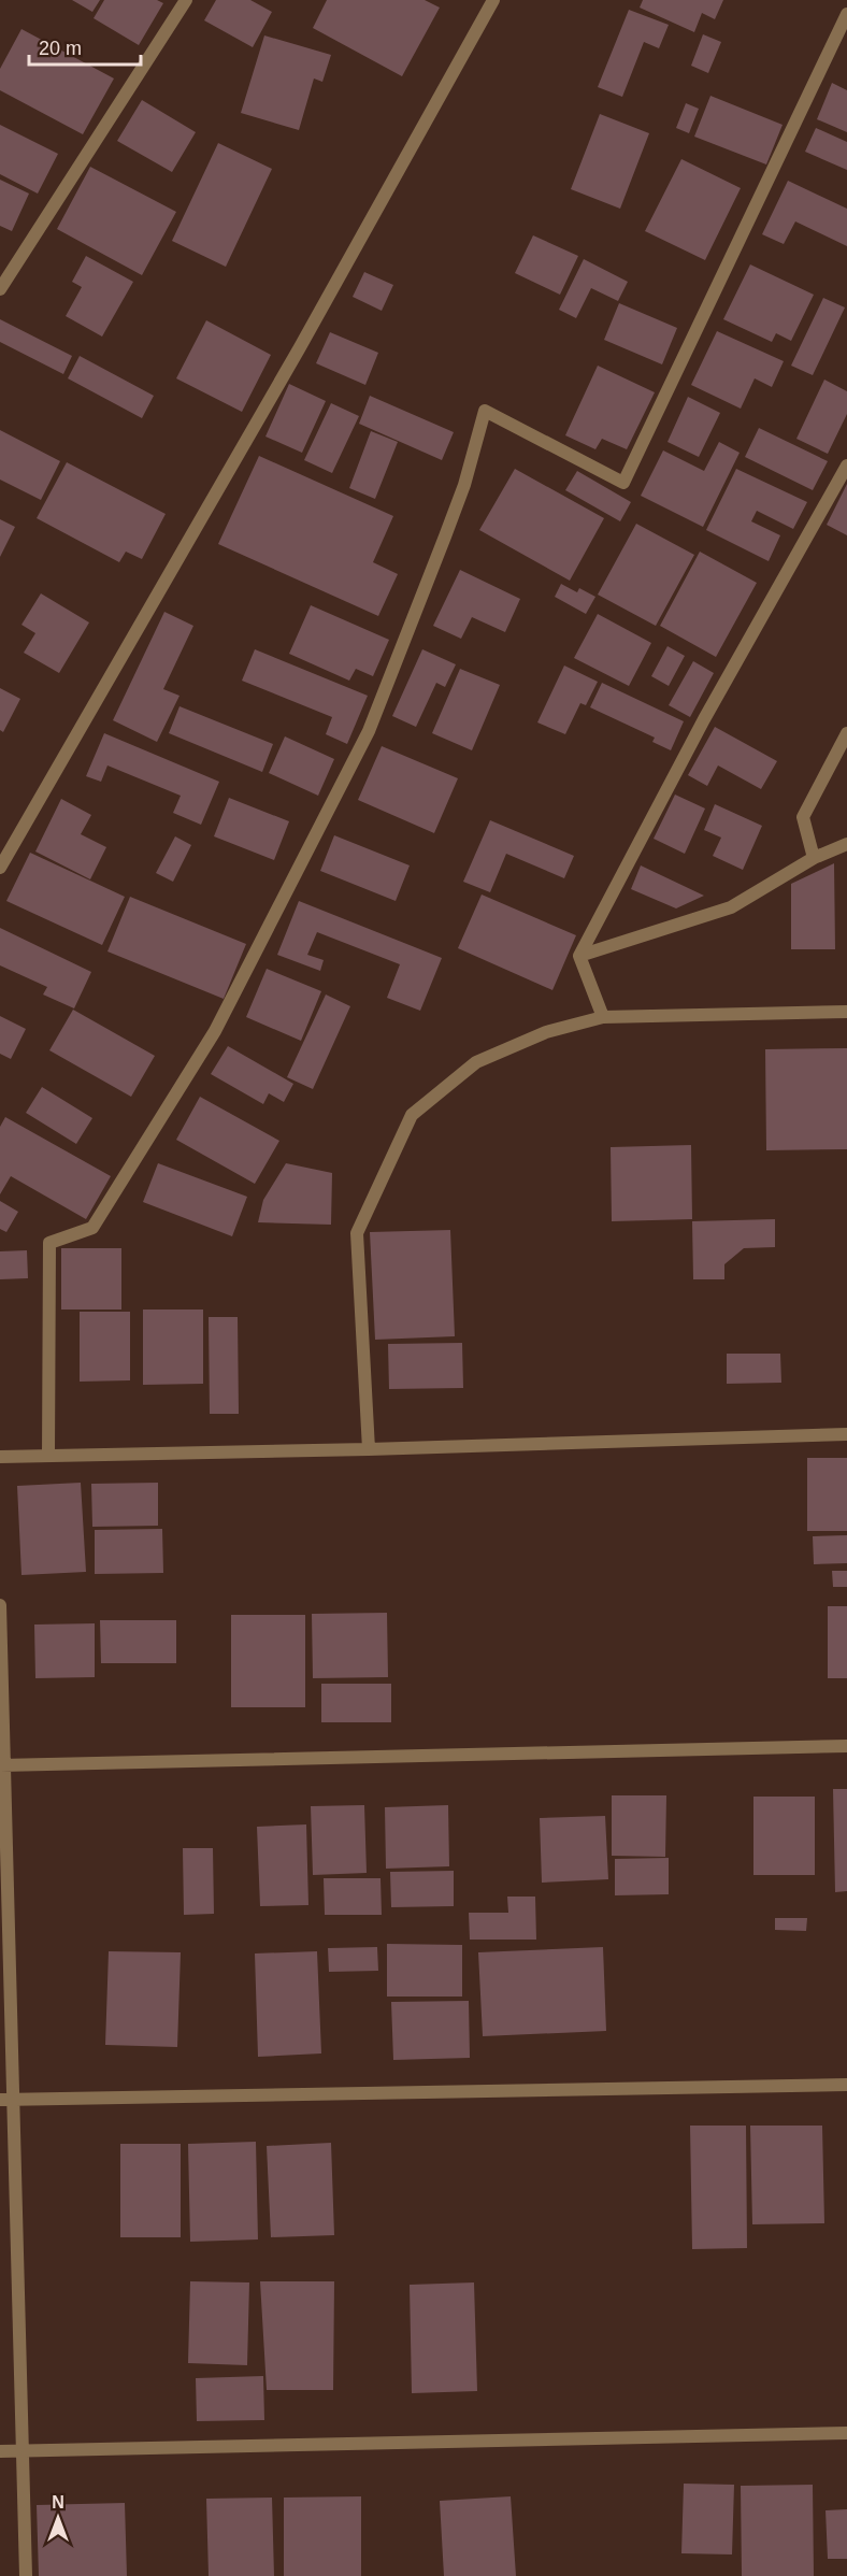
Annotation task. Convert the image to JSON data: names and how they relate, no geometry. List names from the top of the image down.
{
  "scale_bar": "20 m",
  "north": "top"
}
